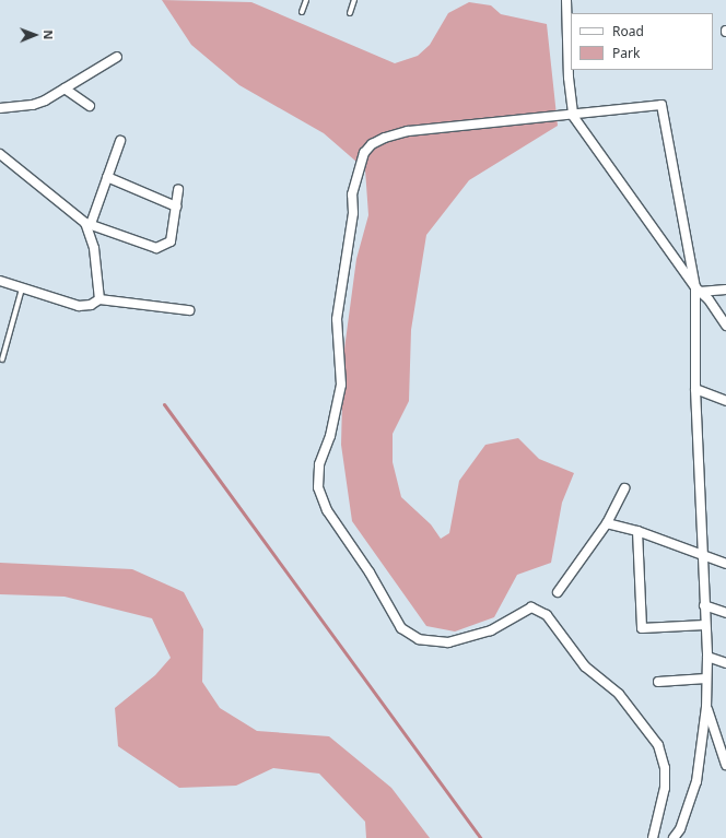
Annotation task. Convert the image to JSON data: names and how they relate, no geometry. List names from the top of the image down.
{
  "legend": ["Road", "Park"],
  "north": "right"
}
